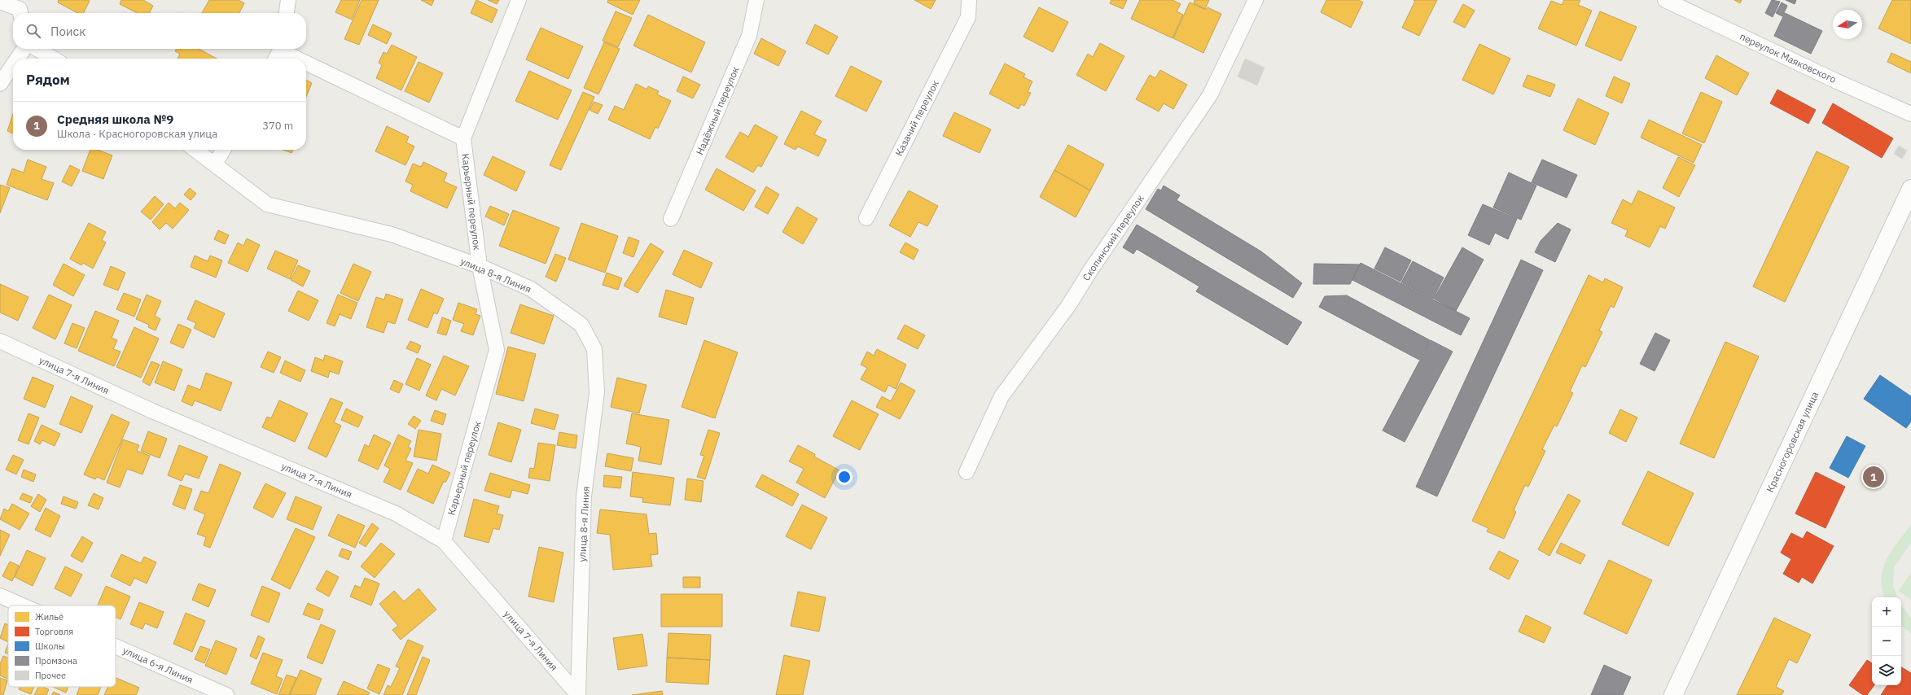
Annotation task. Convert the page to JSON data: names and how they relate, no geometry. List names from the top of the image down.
{
  "streets": {
    "street": [
      "переулок Маяковского",
      "Надёжный переулок",
      "Казачий переулок",
      "Карьерный переулок",
      "Скопинский переулок",
      "улица 8-я Линия",
      "улица 7-я Линия",
      "Красногоровская улица",
      "улица 6-я Линия"
    ]
  },
  "crossings": [
    ["Карьерный переулок", "улица 8-я Линия"],
    ["Карьерный переулок", "улица 7-я Линия"],
    ["улица 8-я Линия", "улица 7-я Линия"]
  ],
  "legend": [
    "Жильё",
    "Торговля",
    "Школы",
    "Промзона",
    "Прочее"
  ],
  "north": "left",
  "page": {
    "search": "Поиск",
    "heading": "Рядом",
    "list": [
      {
        "mark": "1",
        "name": "Средняя школа №9",
        "note": "Школа · Красногоровская улица",
        "value": "370 m"
      }
    ],
    "pins": "1",
    "map_buttons": ["+", "−"]
  }
}
